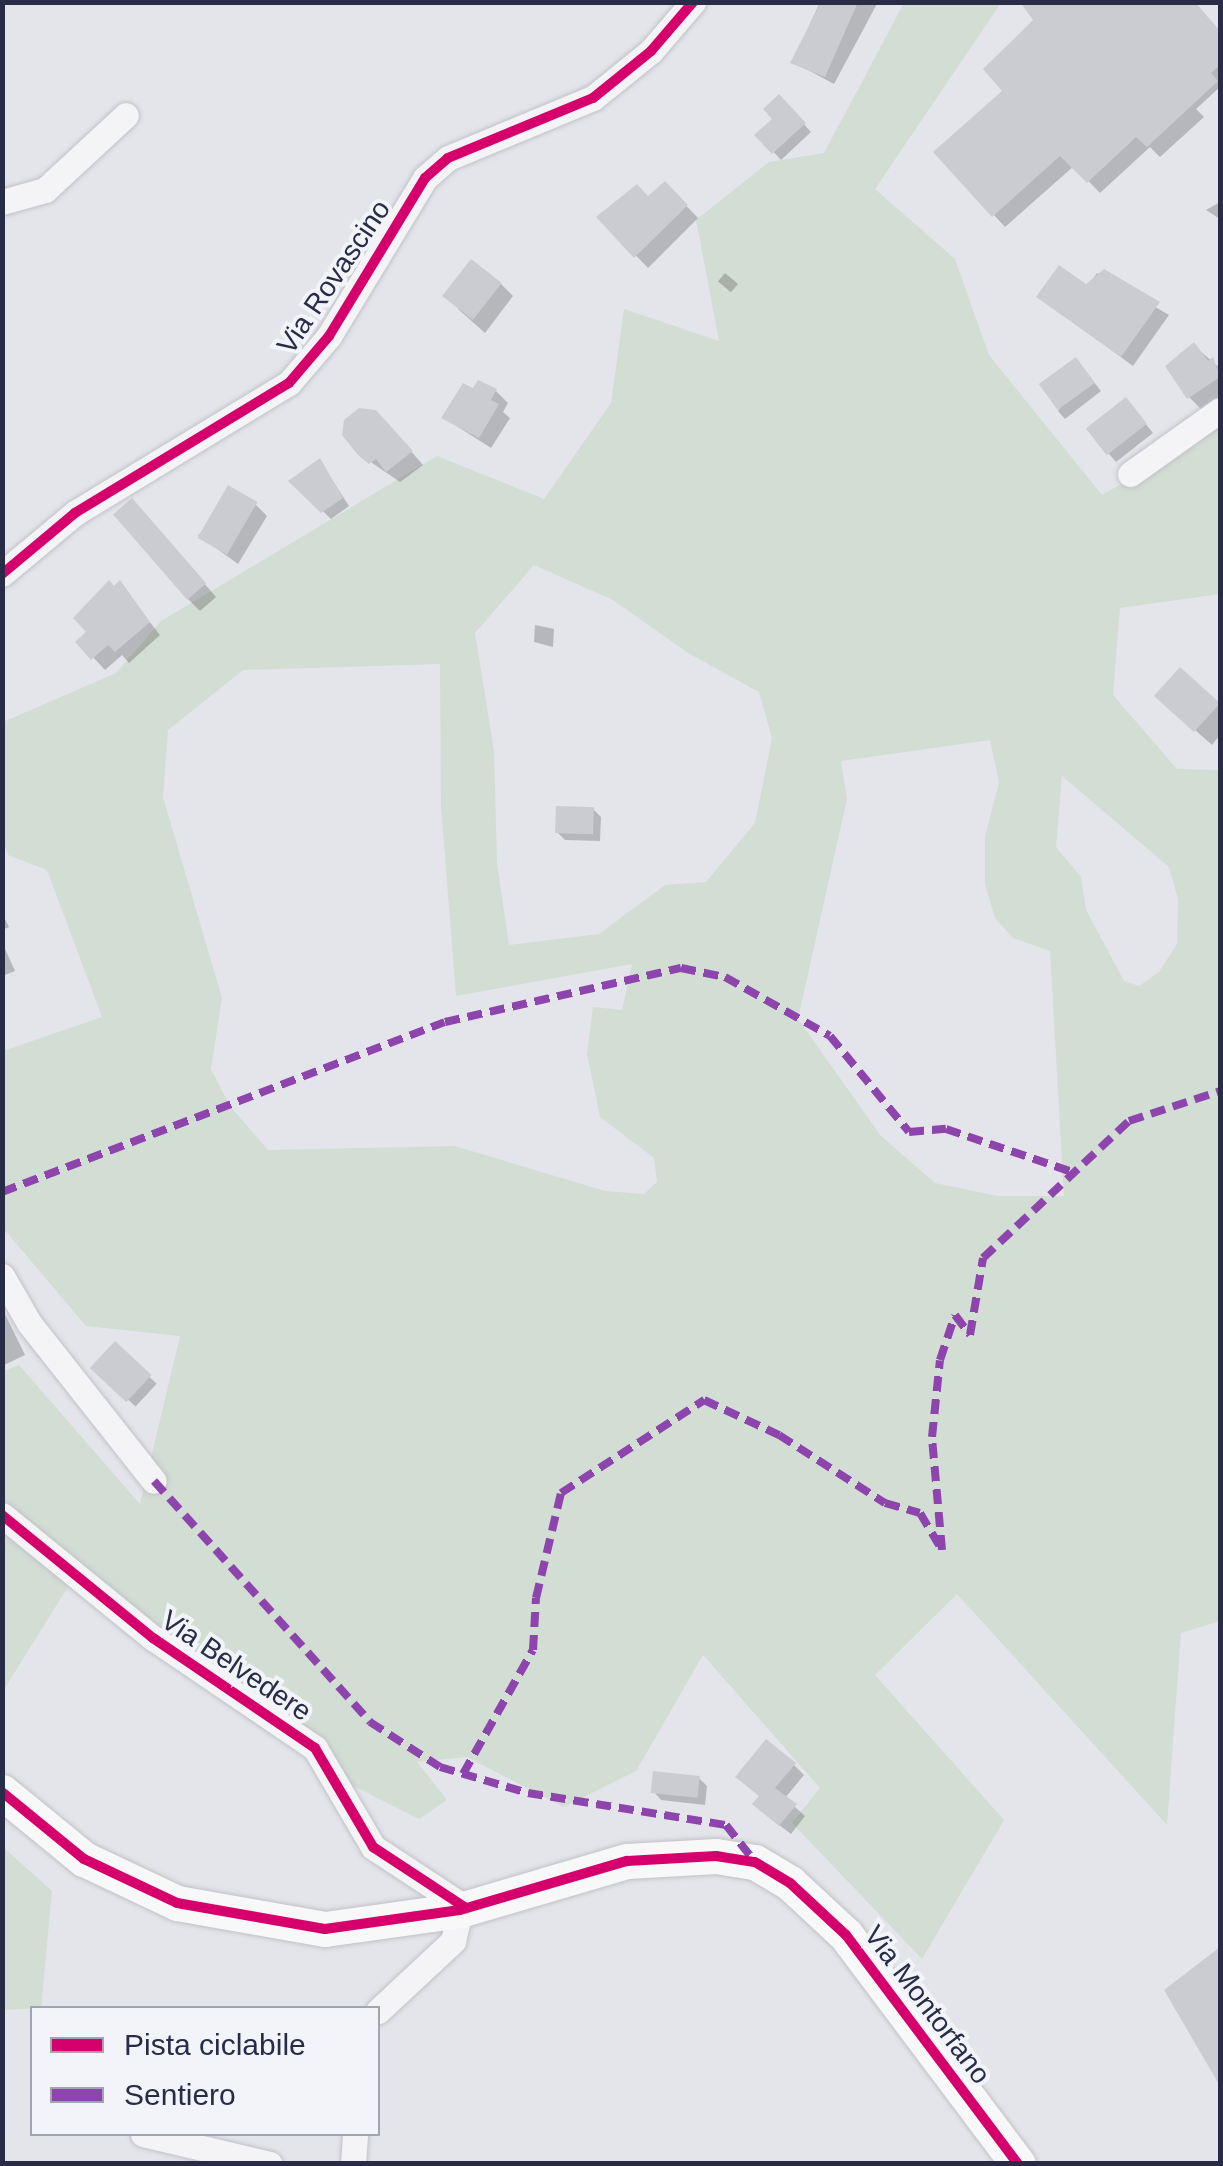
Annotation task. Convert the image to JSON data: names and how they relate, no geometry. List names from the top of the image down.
{
  "streets": {
    "street": ["Via Rovascino", "Via Belvedere", "Via Montorfano"]
  },
  "crossings": [
    ["Via Belvedere", "Via Montorfano"]
  ],
  "legend": ["Pista ciclabile", "Sentiero"]
}
